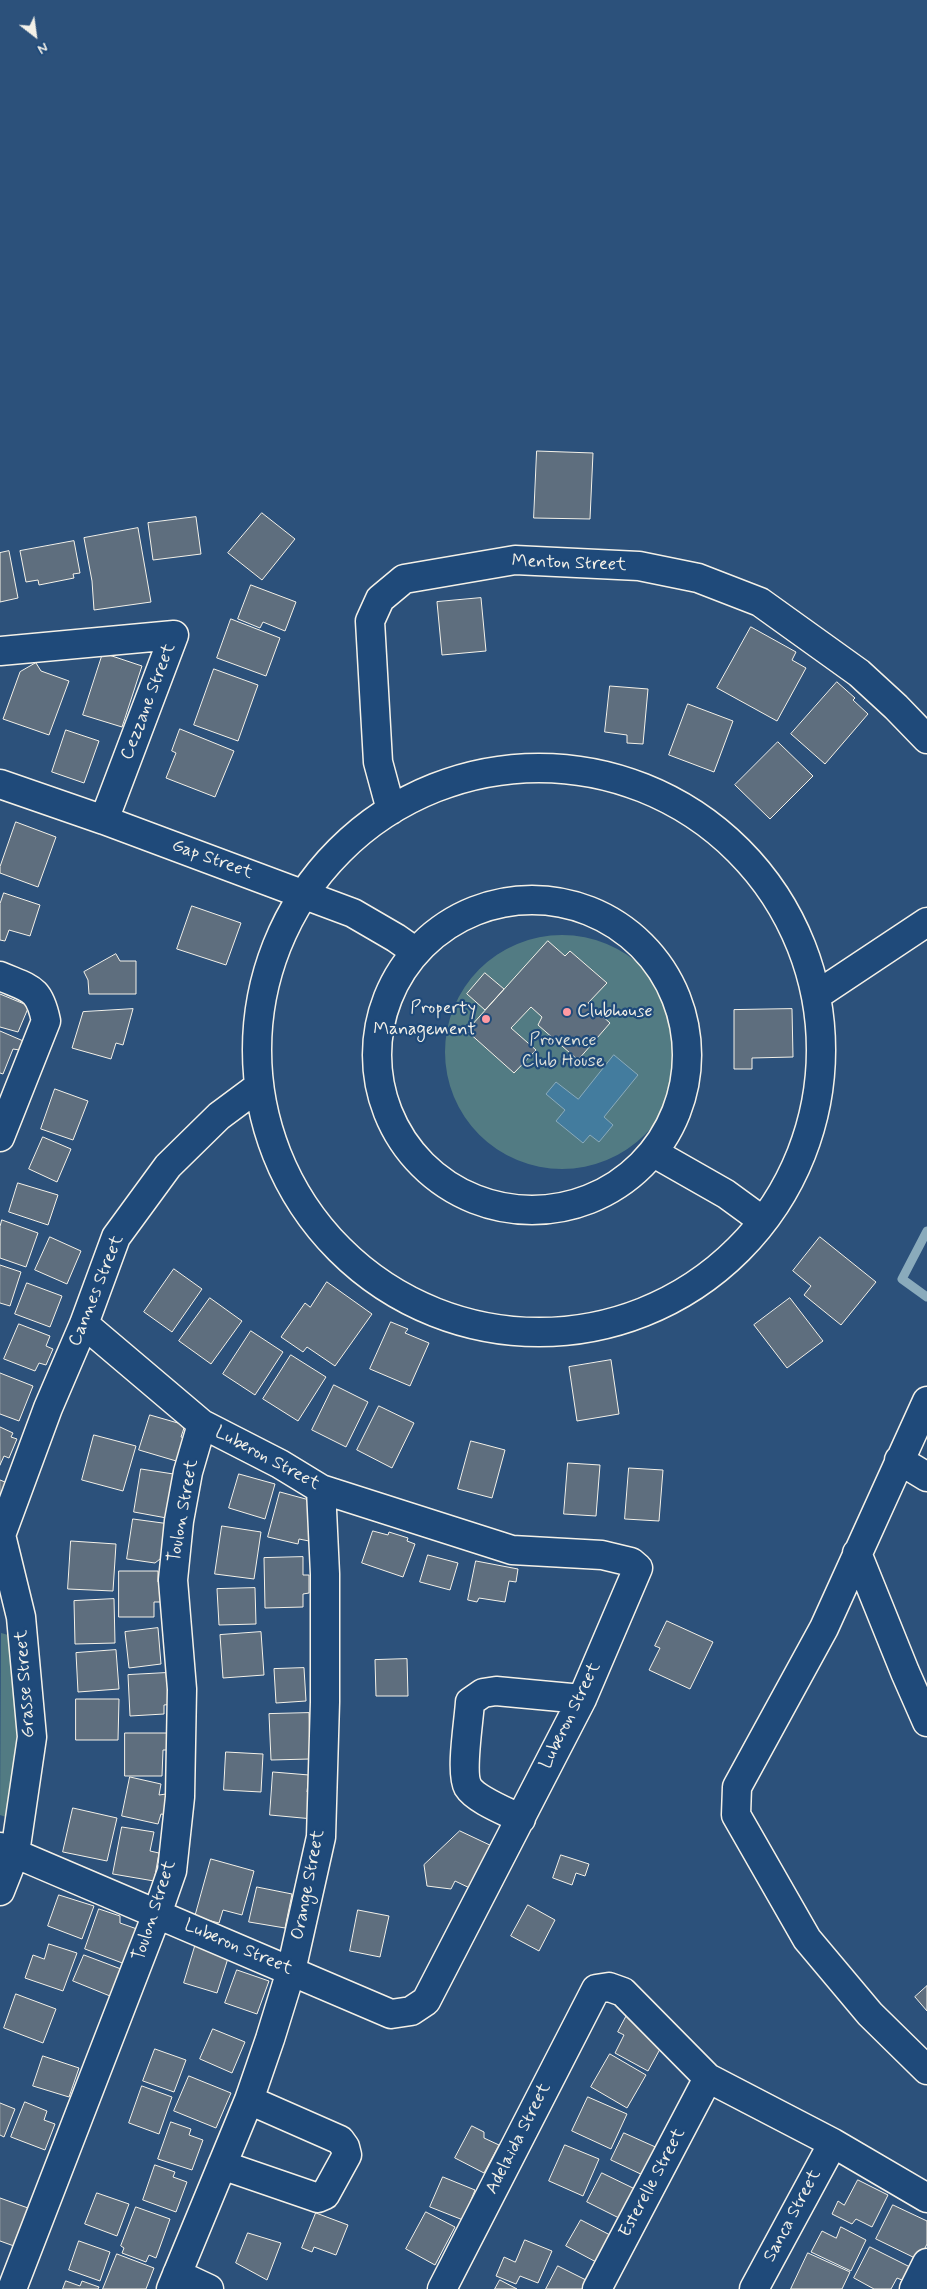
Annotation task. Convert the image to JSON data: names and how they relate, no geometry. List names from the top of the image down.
{
  "streets": {
    "street": [
      "Menton Street",
      "Cezzane Street",
      "Gap Street",
      "Cannes Street",
      "Luberon Street",
      "Toulon Street",
      "Grasse Street",
      "Orange Street",
      "Adelaida Street",
      "Esterelle Street",
      "Sanca Street"
    ]
  },
  "crossings": [
    ["Cezzane Street", "Gap Street"],
    ["Cannes Street", "Luberon Street"],
    ["Cannes Street", "Grasse Street"],
    ["Luberon Street", "Toulon Street"],
    ["Luberon Street", "Grasse Street"],
    ["Luberon Street", "Orange Street"],
    ["Adelaida Street", "Esterelle Street"]
  ],
  "parks": ["Provence Club House"],
  "places": ["Clubhouse", "Property Management"],
  "north": "bottom right"
}
